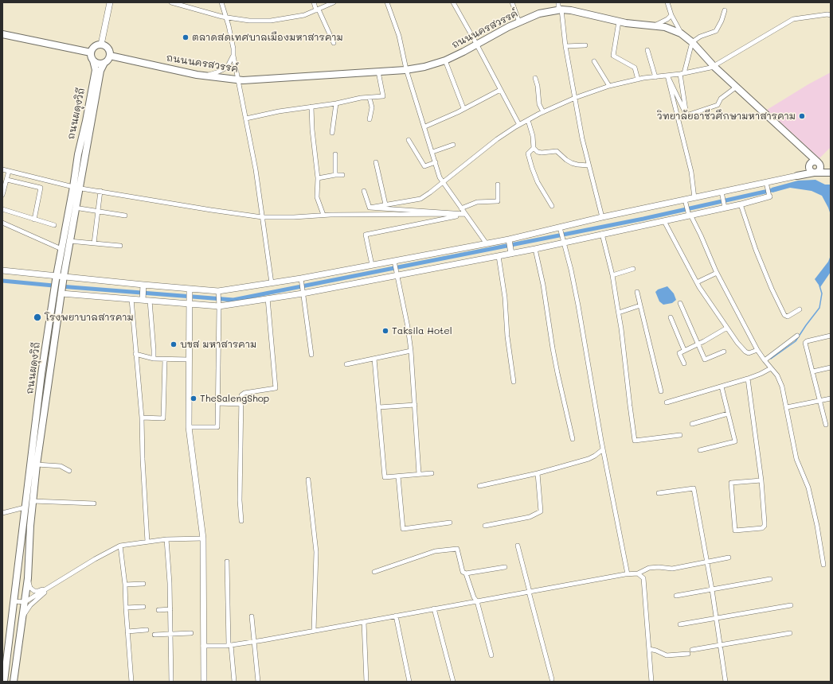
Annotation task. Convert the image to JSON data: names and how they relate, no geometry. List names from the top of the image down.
{
  "streets": {
    "main road": ["ถนนนครสวรรค์", "ถนนผดุงวิถี"]
  },
  "crossings": [
    ["ถนนนครสวรรค์", "ถนนผดุงวิถี"]
  ],
  "places": [
    "ตลาดสดเทศบาลเมืองมหาสารคาม",
    "วิทยาลัยอาชีวศึกษามหาสารคาม",
    "โรงพยาบาลสารคาม",
    "Taksila Hotel",
    "บขส มหาสารคาม",
    "TheSalengShop"
  ]
}
